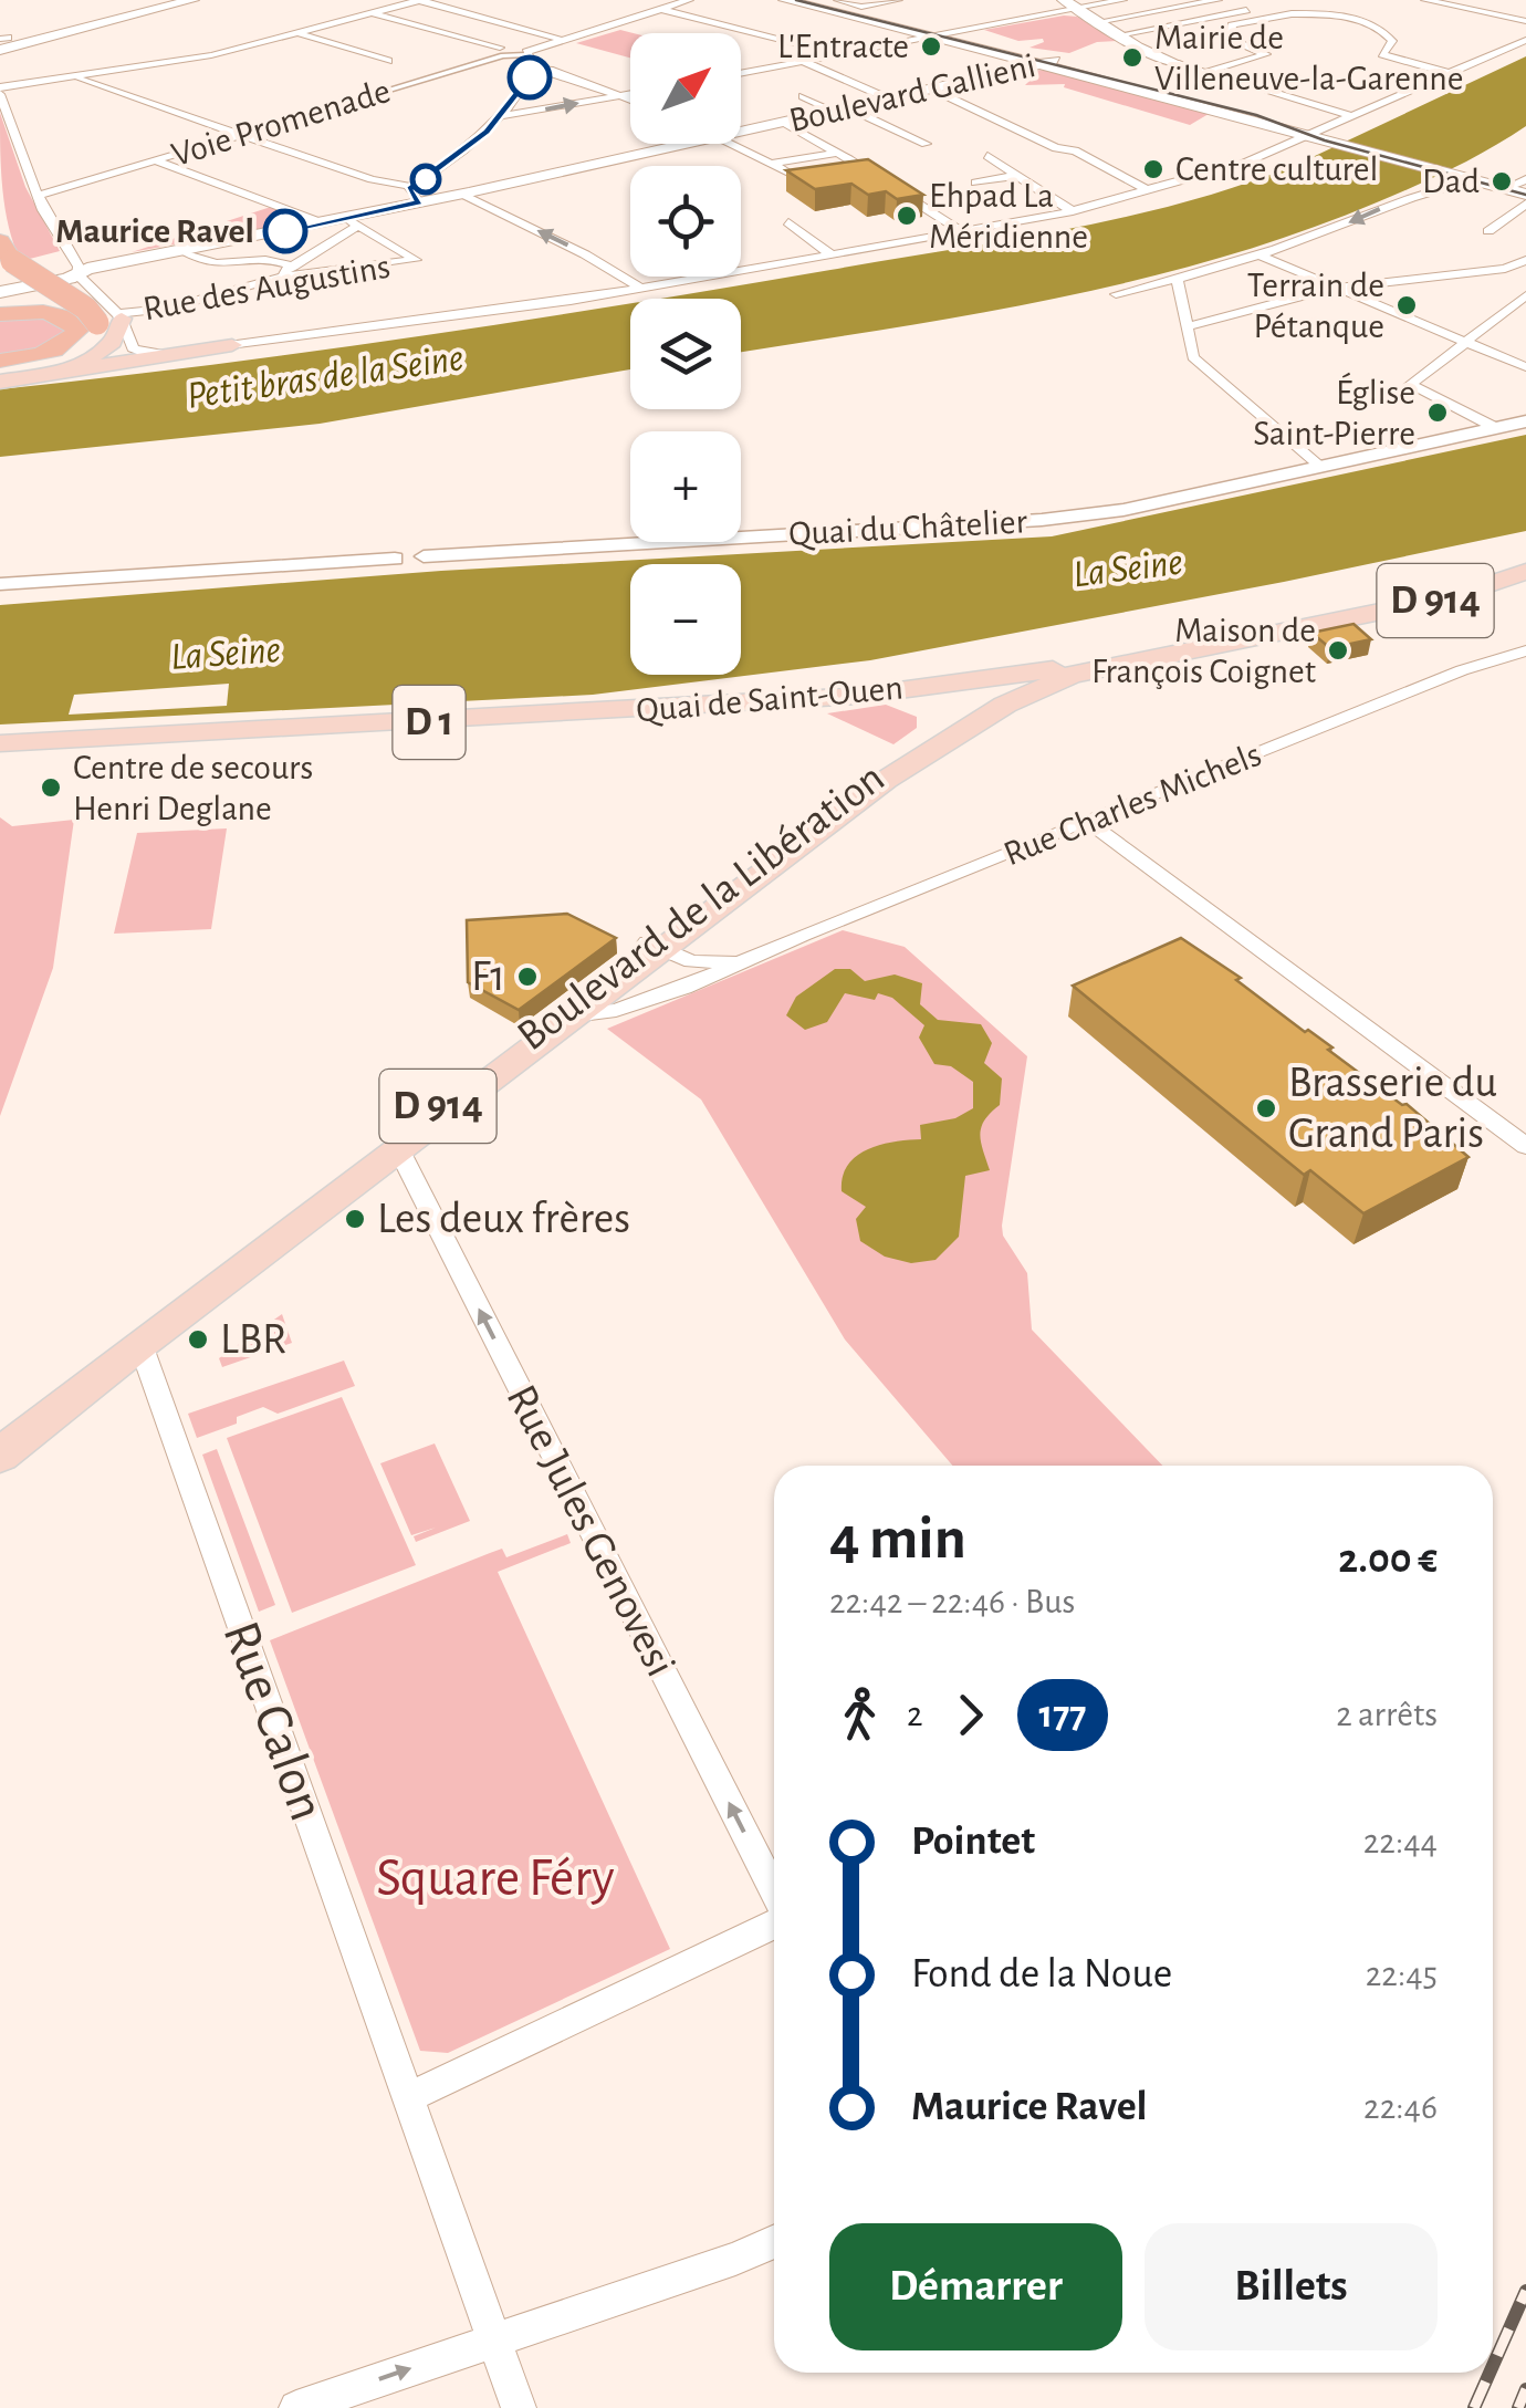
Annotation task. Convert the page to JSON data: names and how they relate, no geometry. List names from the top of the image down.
{
  "streets": {
    "main road": [
      "Boulevard Gallieni",
      "D 914",
      "Quai de Saint-Ouen",
      "D 1",
      "Boulevard de la Libération"
    ],
    "street": [
      "Voie Promenade",
      "Rue des Augustins",
      "Quai du Châtelier",
      "Rue Charles Michels",
      "Rue Jules Genovesi",
      "Rue Calon"
    ]
  },
  "crossings": [
    ["Boulevard Gallieni", "Rue des Augustins"],
    ["Quai de Saint-Ouen", "D 1"],
    ["Quai de Saint-Ouen", "Boulevard de la Libération"],
    ["D 1", "Boulevard de la Libération"],
    ["Rue Charles Michels", "Boulevard de la Libération"],
    ["Boulevard de la Libération", "Rue Jules Genovesi"],
    ["Boulevard de la Libération", "Rue Calon"]
  ],
  "one_way": ["Rue Jules Genovesi"],
  "water": ["Petit bras de la Seine", "La Seine"],
  "parks": ["Square Féry"],
  "places": [
    "L'Entracte",
    "Mairie de Villeneuve-la-Garenne",
    "Centre culturel",
    "Dad",
    "Ehpad La Méridienne",
    "Maurice Ravel",
    "Terrain de Pétanque",
    "Église Saint-Pierre",
    "Maison de François Coignet",
    "Centre de secours Henri Deglane",
    "F1",
    "Brasserie du Grand Paris",
    "Les deux frères",
    "LBR"
  ],
  "lines": ["bus line 177"],
  "north": "top right",
  "page": {
    "map_buttons": ["+", "−"],
    "heading": ["4 min", "22:42 – 22:46 · Bus", "2.00 €"],
    "legs": ["2", "177", "2 arrêts"],
    "list": [
      {
        "name": "Pointet",
        "value": "22:44"
      },
      {
        "name": "Fond de la Noue",
        "value": "22:45"
      },
      {
        "name": "Maurice Ravel",
        "value": "22:46"
      }
    ],
    "buttons": ["Démarrer", "Billets"]
  }
}
